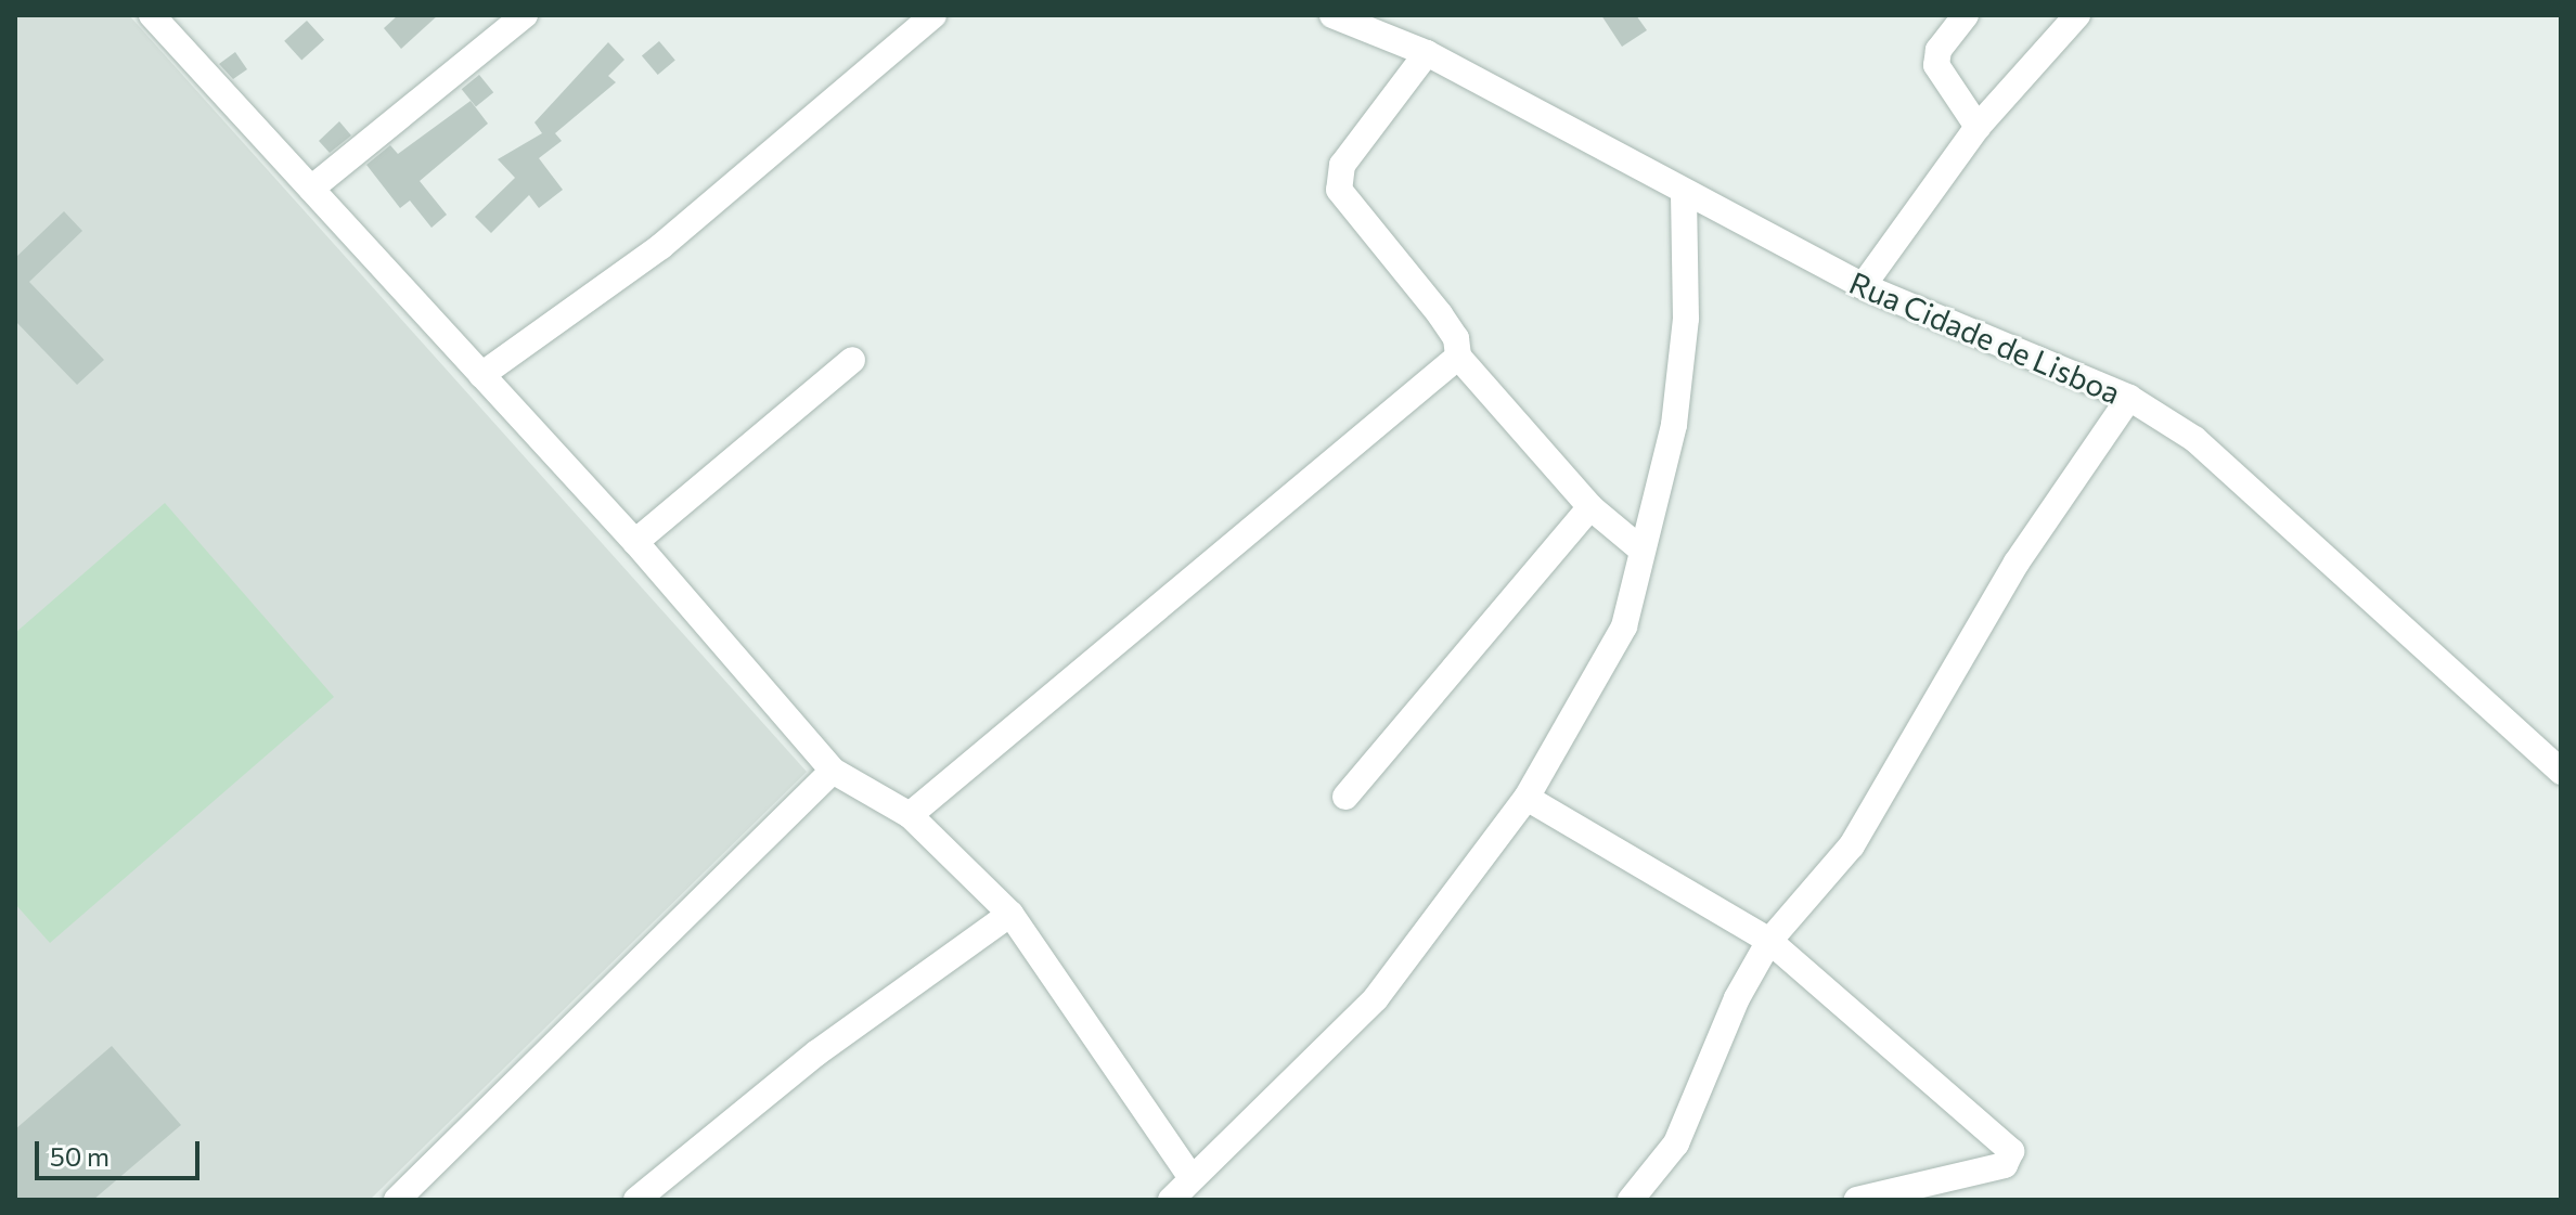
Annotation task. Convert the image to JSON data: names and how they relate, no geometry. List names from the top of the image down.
{
  "streets": {
    "street": ["Rua Cidade de Lisboa"]
  },
  "scale_bar": "50 m"
}
